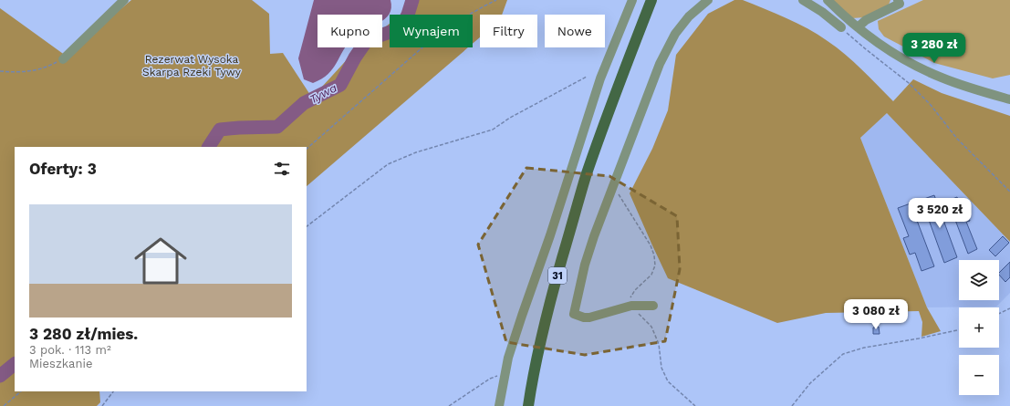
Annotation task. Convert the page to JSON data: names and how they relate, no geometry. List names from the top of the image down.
{
  "streets": {
    "main road": ["31"]
  },
  "water": ["Tywa"],
  "parks": ["Rezerwat Wysoka Skarpa Rzeki Tywy"],
  "page": {
    "chip": [
      "Kupno",
      "Wynajem",
      "Filtry",
      "Nowe"
    ],
    "price": ["3 280 zł", "3 520 zł", "3 080 zł"],
    "heading": "Oferty: 3",
    "list": [
      {
        "name": "3 280 zł/mies.",
        "note": "3 pok. · 113 m² · Mieszkanie"
      }
    ],
    "map_buttons": ["+", "−"]
  }
}
